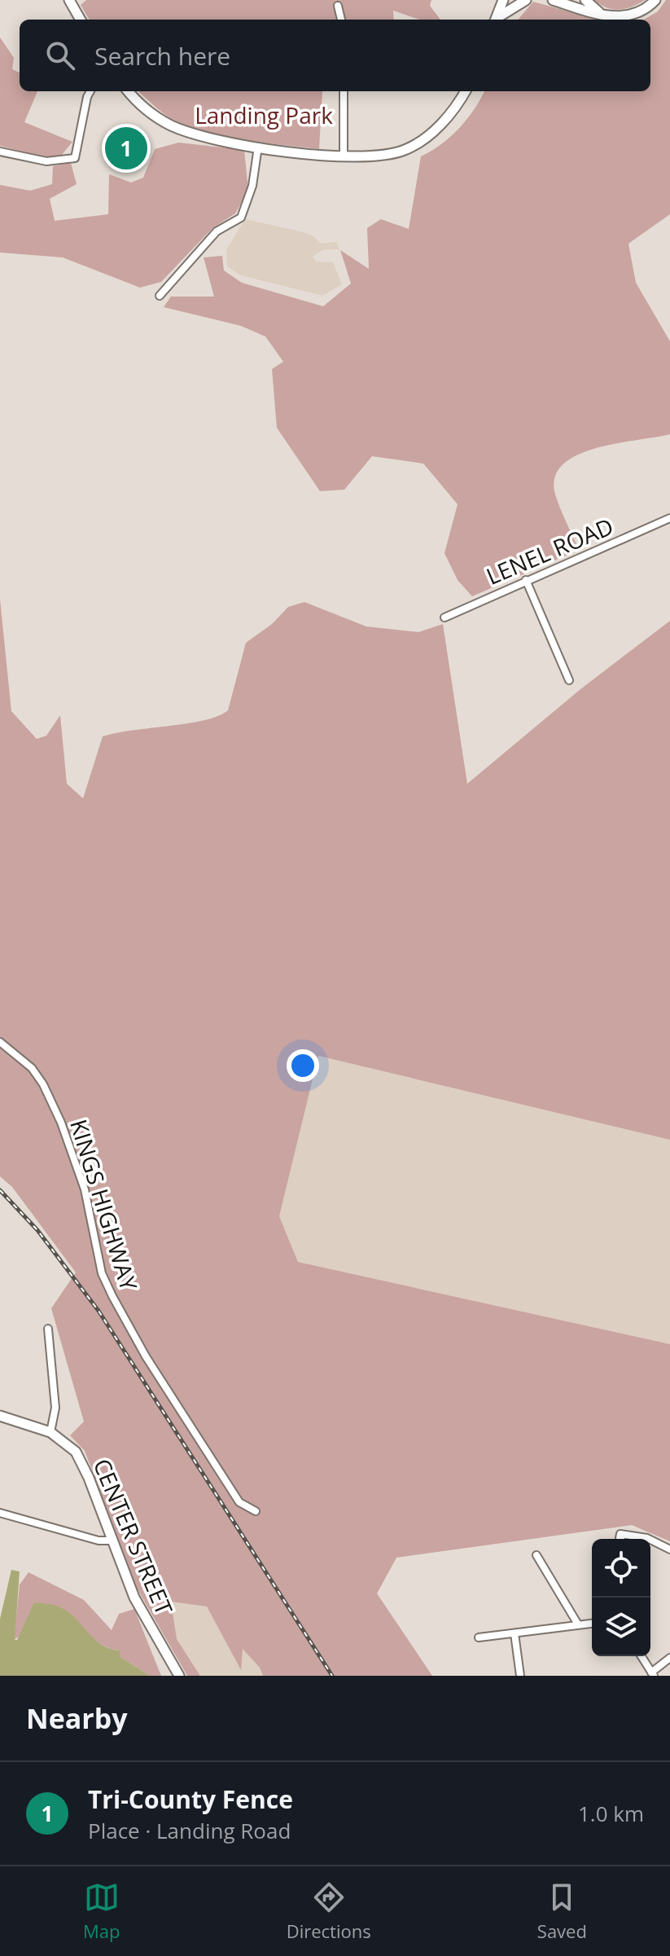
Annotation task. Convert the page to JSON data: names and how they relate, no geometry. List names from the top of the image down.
{
  "streets": {
    "main road": ["CENTER STREET"],
    "street": ["LENEL ROAD", "KINGS HIGHWAY"]
  },
  "parks": ["Landing Park"],
  "page": {
    "search": "Search here",
    "pins": "1",
    "heading": "Nearby",
    "list": [
      {
        "mark": "1",
        "name": "Tri-County Fence",
        "note": "Place · Landing Road",
        "value": "1.0 km"
      }
    ],
    "nav": ["Map", "Directions", "Saved"]
  }
}
